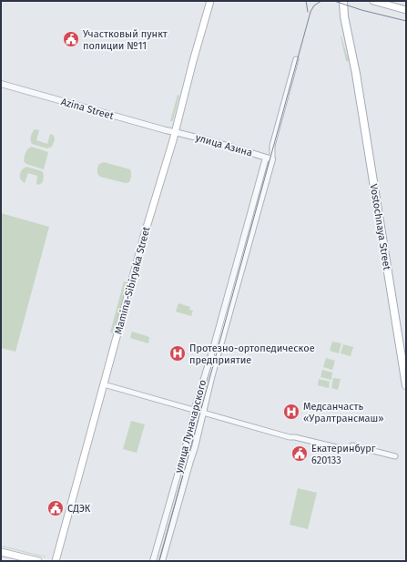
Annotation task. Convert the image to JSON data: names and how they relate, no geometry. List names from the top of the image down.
{
  "streets": {
    "main road": ["Mamina-Sibiryaka Street"],
    "street": ["Azina Street", "улица Азина", "улица Луначарского"]
  },
  "crossings": [
    ["Azina Street", "улица Азина"],
    ["Azina Street", "Mamina-Sibiryaka Street"],
    ["улица Азина", "Mamina-Sibiryaka Street"],
    ["улица Азина", "улица Луначарского"]
  ],
  "places": {
    "public building": ["Участковый пункт полиции №11", "Екатеринбург 620133", "СДЭК"],
    "hospital": ["Протезно-ортопедическое предприятие", "Медсанчасть «Уралтрансмаш»"]
  }
}
